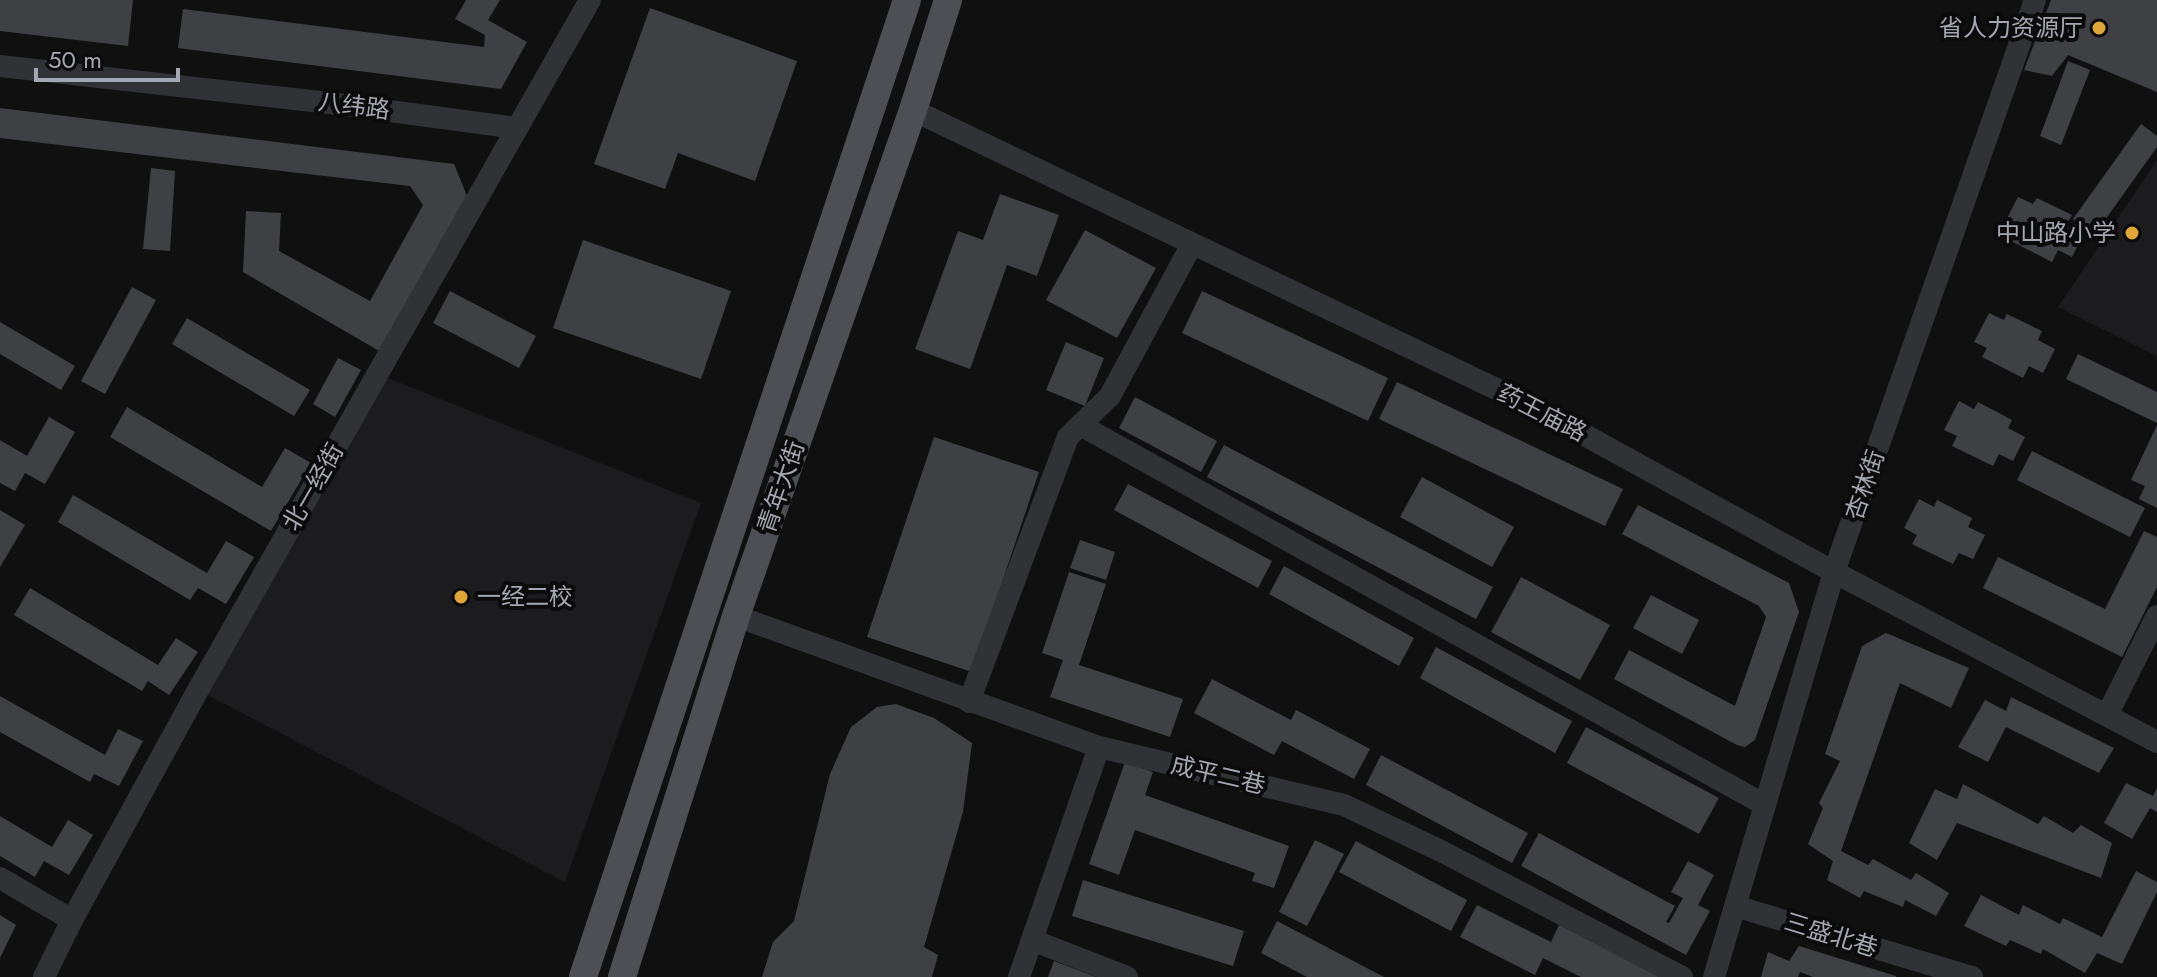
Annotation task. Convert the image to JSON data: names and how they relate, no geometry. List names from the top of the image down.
{
  "streets": {
    "main road": ["青年大街"],
    "street": [
      "八纬路",
      "药王庙路",
      "杏林街",
      "北一经街",
      "成平二巷",
      "三盛北巷"
    ]
  },
  "crossings": [
    ["八纬路", "北一经街"],
    ["药王庙路", "杏林街"],
    ["药王庙路", "青年大街"],
    ["杏林街", "三盛北巷"],
    ["青年大街", "成平二巷"]
  ],
  "places": ["省人力资源厅", "中山路小学", "一经二校"],
  "scale_bar": "50 m"
}
